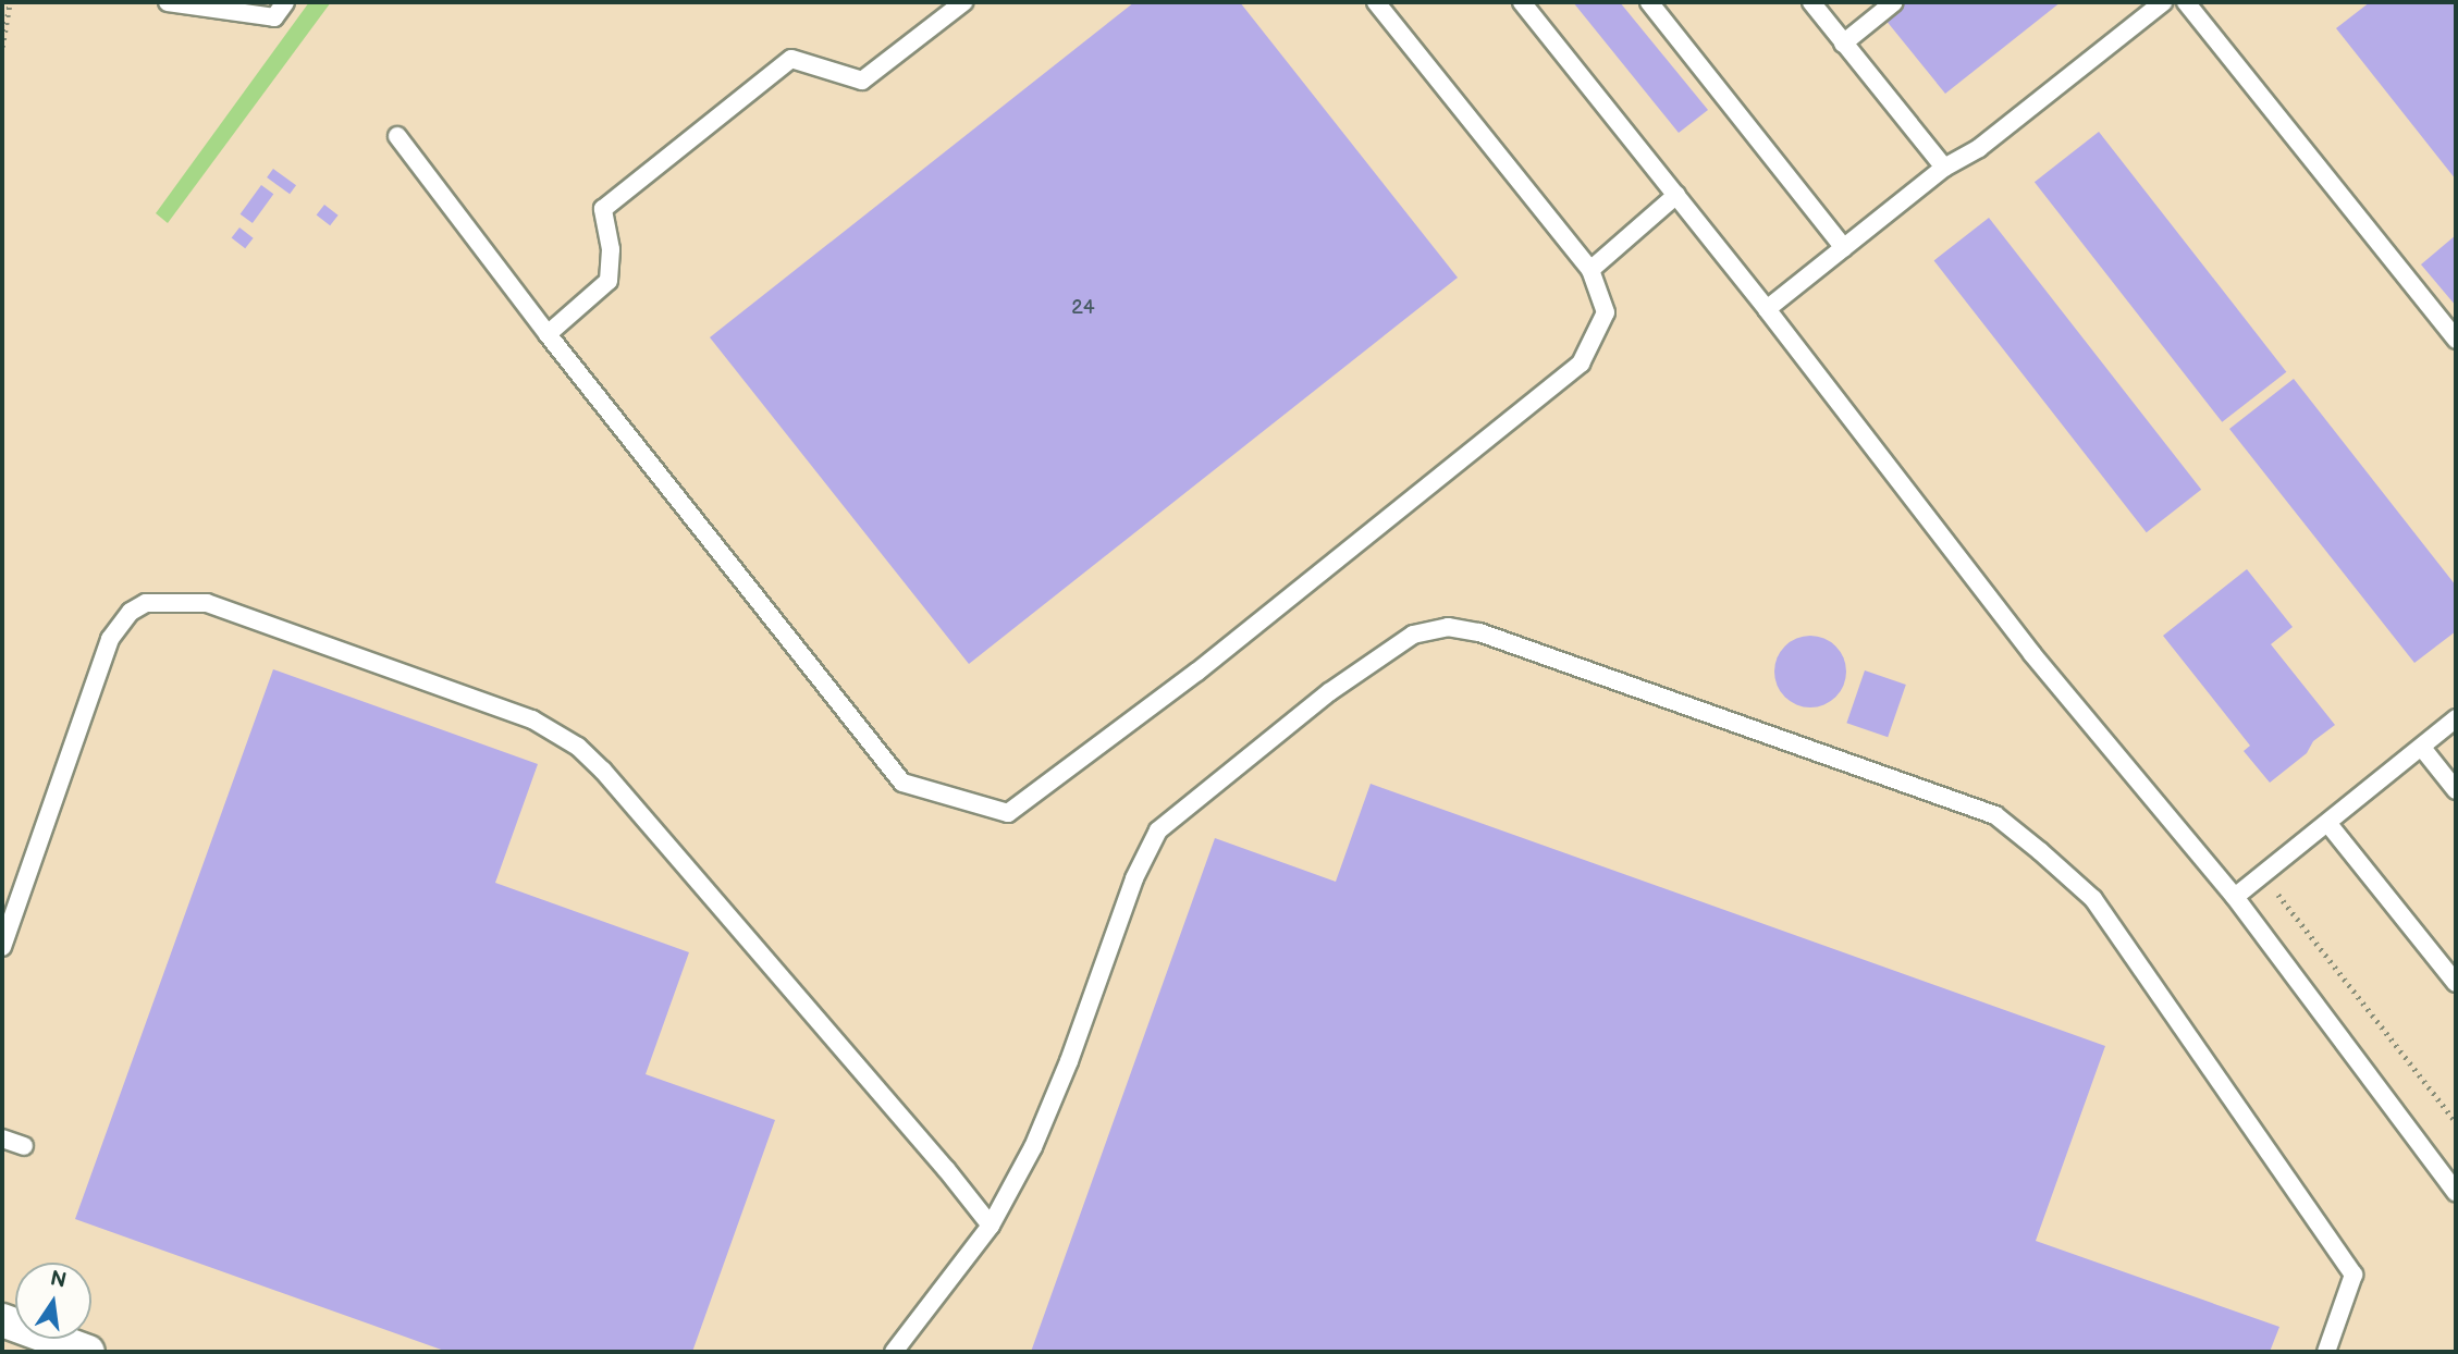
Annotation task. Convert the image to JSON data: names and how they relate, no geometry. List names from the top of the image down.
{
  "house_numbers": ["24"],
  "north": "top"
}
